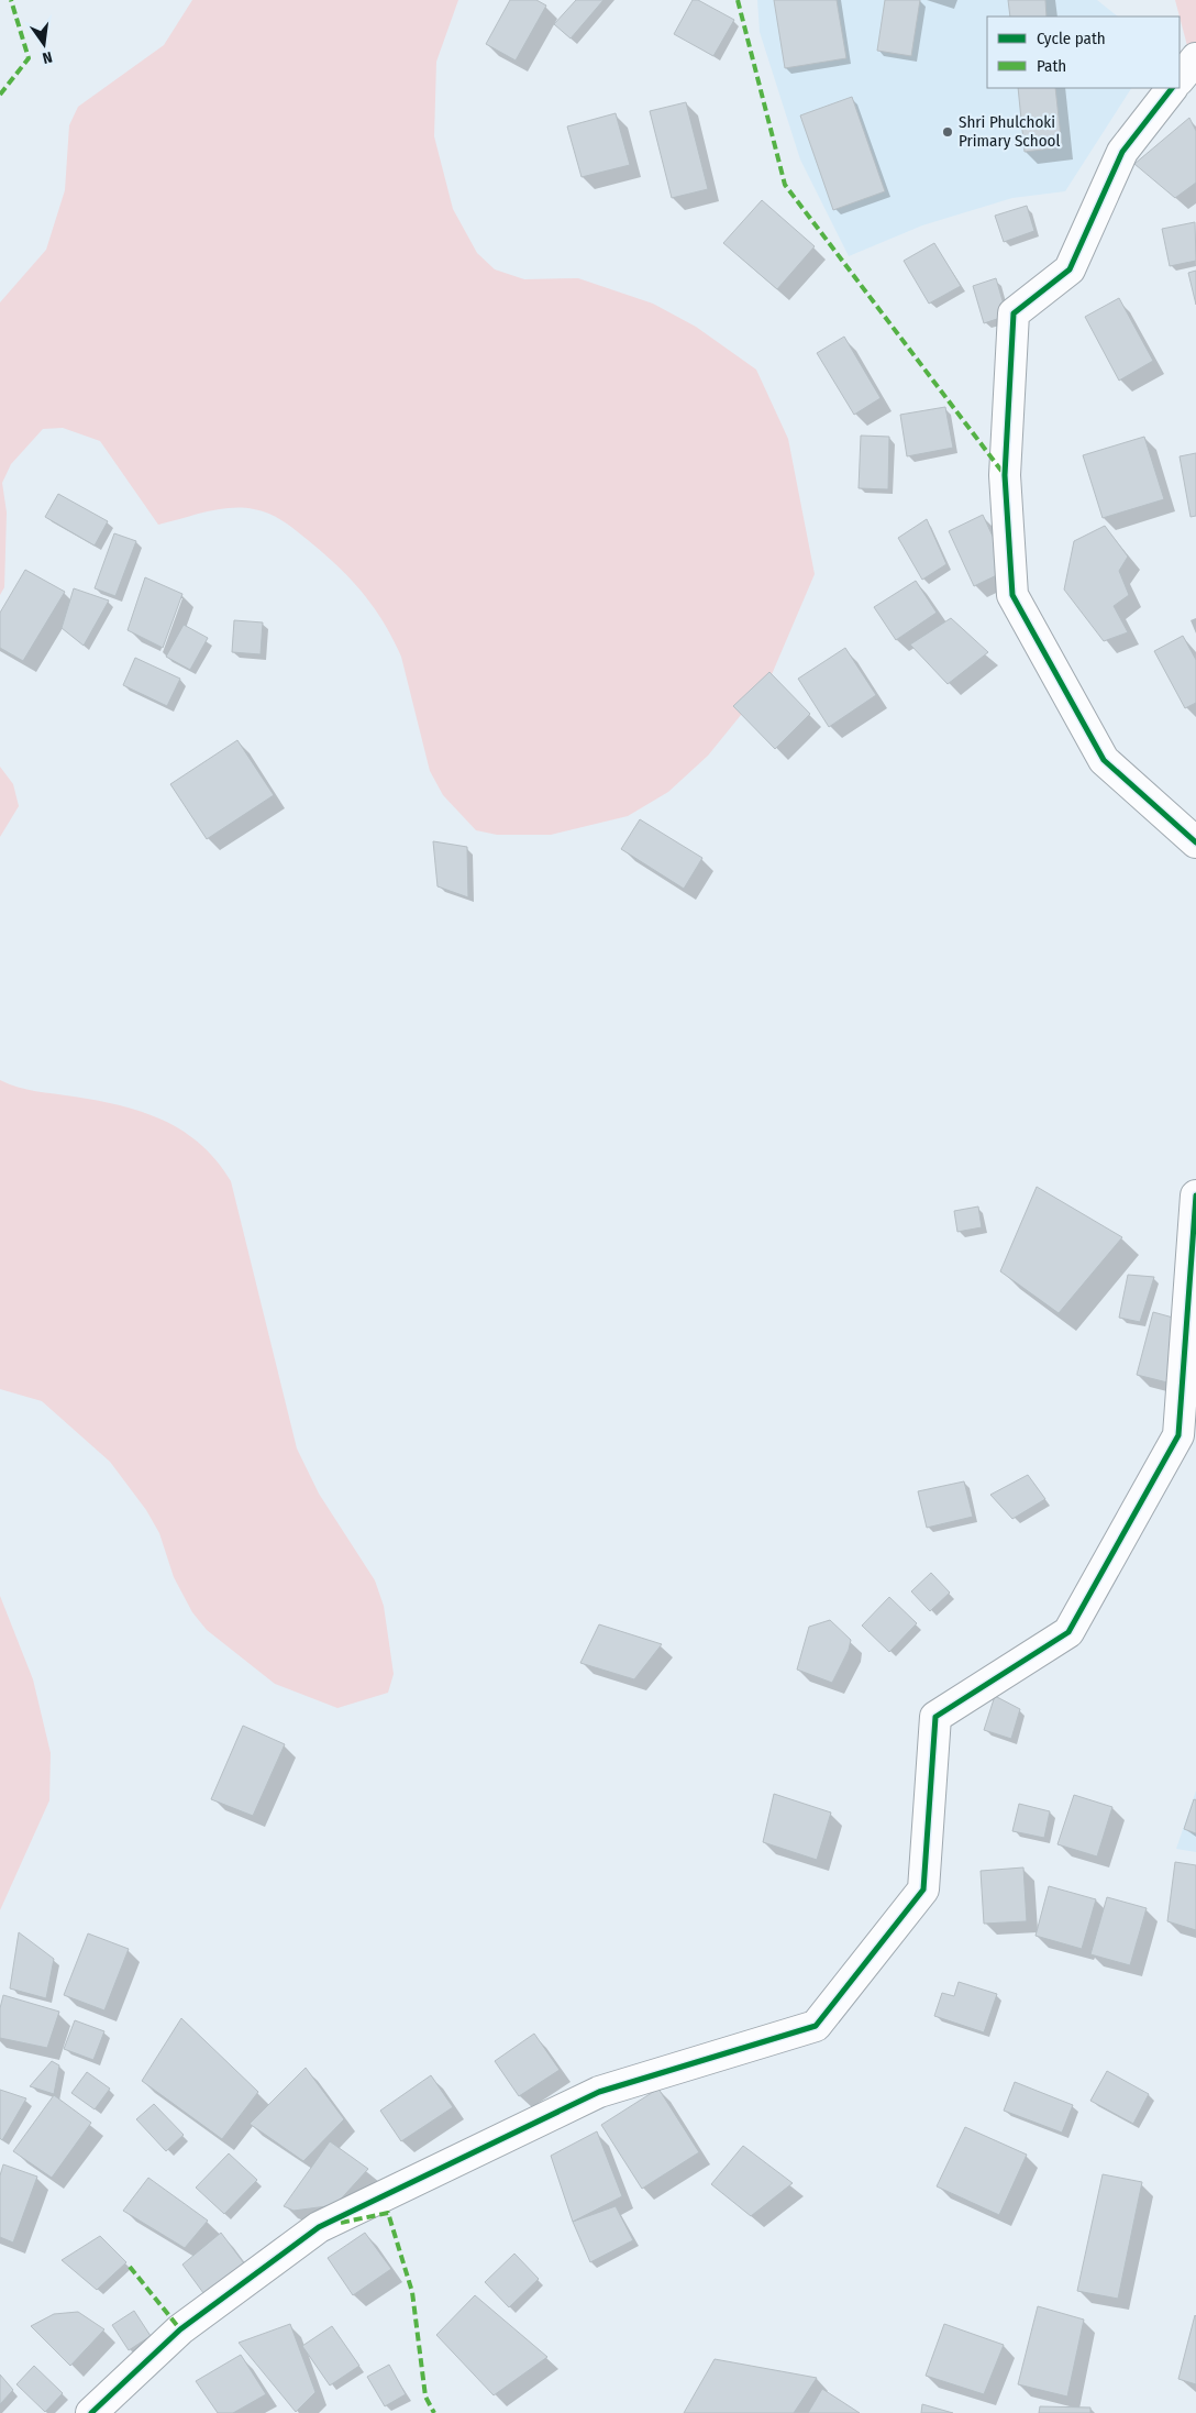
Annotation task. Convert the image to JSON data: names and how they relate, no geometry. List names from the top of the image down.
{
  "places": ["Shri Phulchoki Primary School"],
  "legend": ["Cycle path", "Path"],
  "north": "bottom"
}
